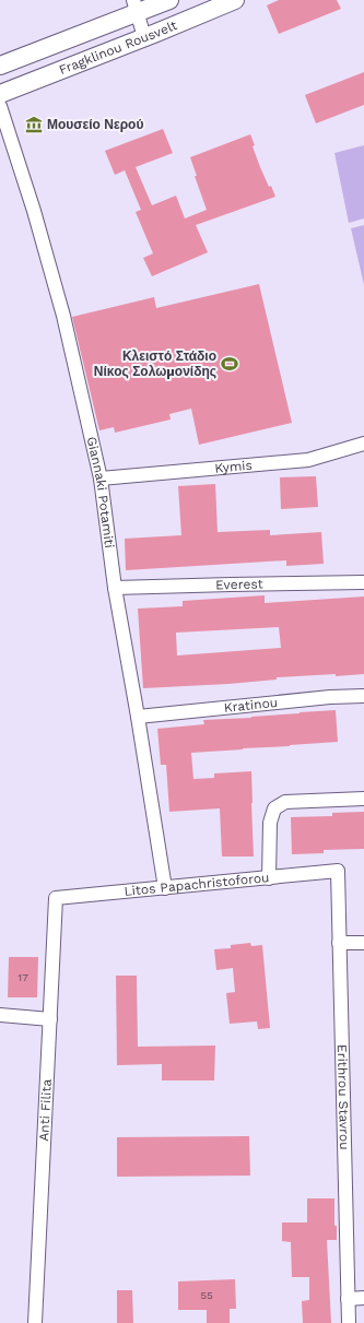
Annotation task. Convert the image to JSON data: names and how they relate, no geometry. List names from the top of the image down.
{
  "streets": {
    "main road": ["Fragklinou Rousvelt"],
    "street": [
      "Kymis",
      "Giannaki Potamiti",
      "Everest",
      "Kratinou",
      "Litos Papachristoforou",
      "Erithrou Stavrou",
      "Anti Filita"
    ]
  },
  "crossings": [
    ["Kymis", "Giannaki Potamiti"],
    ["Giannaki Potamiti", "Everest"],
    ["Giannaki Potamiti", "Kratinou"],
    ["Giannaki Potamiti", "Litos Papachristoforou"],
    ["Litos Papachristoforou", "Erithrou Stavrou"],
    ["Litos Papachristoforou", "Anti Filita"]
  ],
  "places": {
    "museum": ["Μουσείο Νερού"],
    "sports": ["Κλειστό Στάδιο Νίκος Σολωμονίδης"]
  },
  "house_numbers": ["17", "55"]
}
